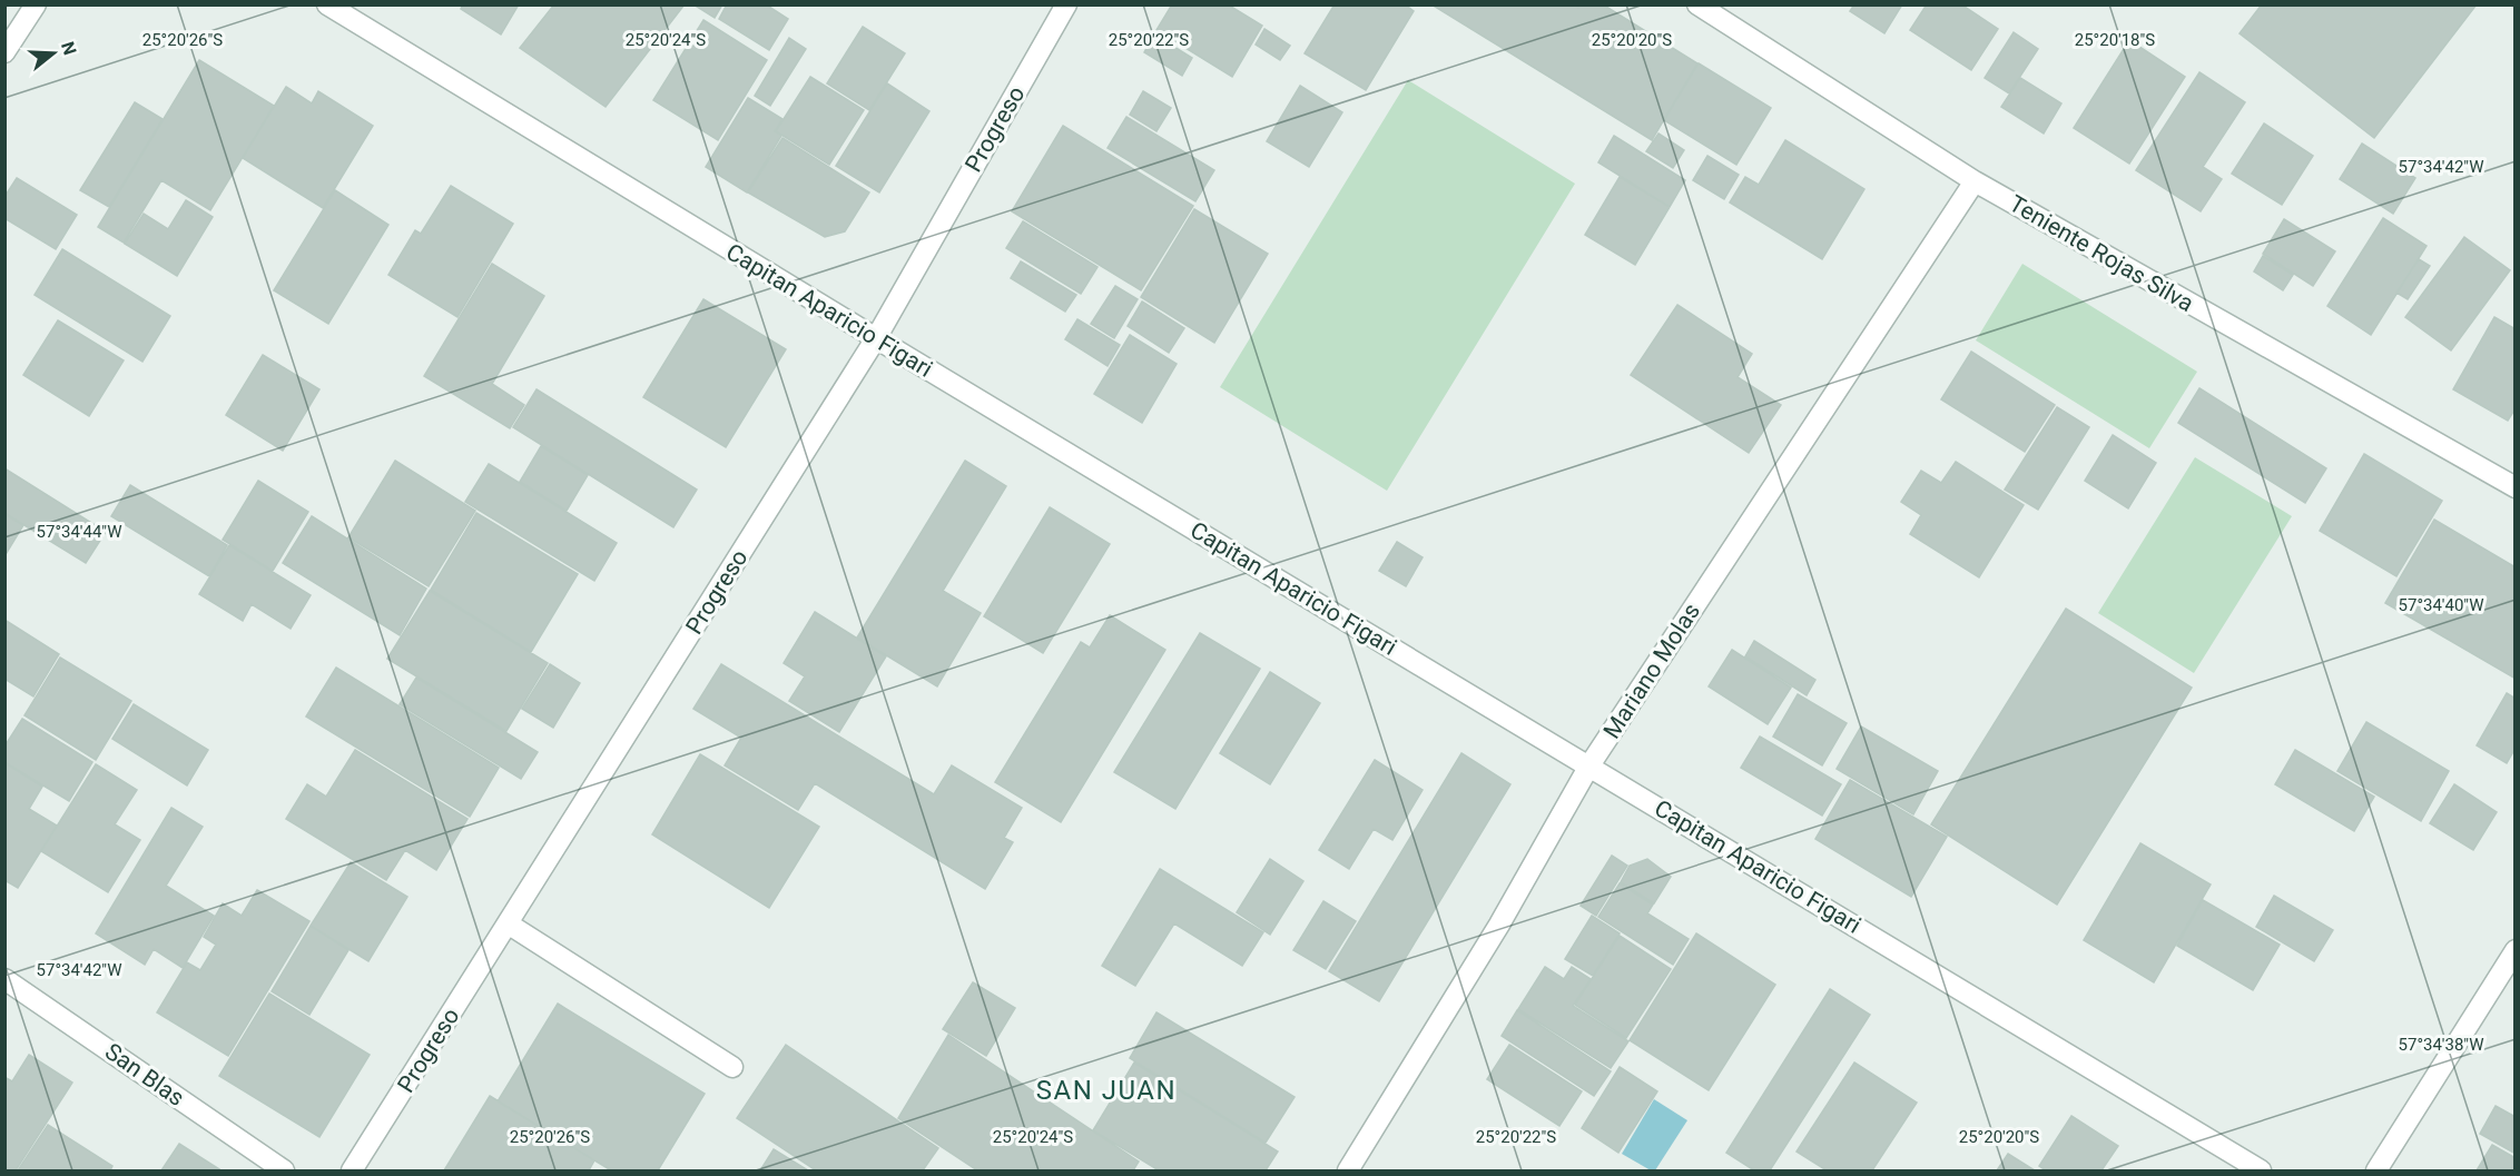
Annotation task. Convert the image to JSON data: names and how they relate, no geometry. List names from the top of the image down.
{
  "streets": {
    "street": [
      "Progreso",
      "Teniente Rojas Silva",
      "Capitan Aparicio Figari",
      "Mariano Molas",
      "San Blas"
    ]
  },
  "crossings": [
    ["Progreso", "Capitan Aparicio Figari"],
    ["Teniente Rojas Silva", "Mariano Molas"],
    ["Capitan Aparicio Figari", "Mariano Molas"]
  ],
  "districts": ["SAN JUAN"],
  "north": "right",
  "coordinates": [
    "25°20'26\"S",
    "25°20'24\"S",
    "25°20'22\"S",
    "25°20'20\"S",
    "25°20'18\"S",
    "57°34'42\"W",
    "57°34'44\"W",
    "57°34'40\"W",
    "57°34'38\"W"
  ]
}
